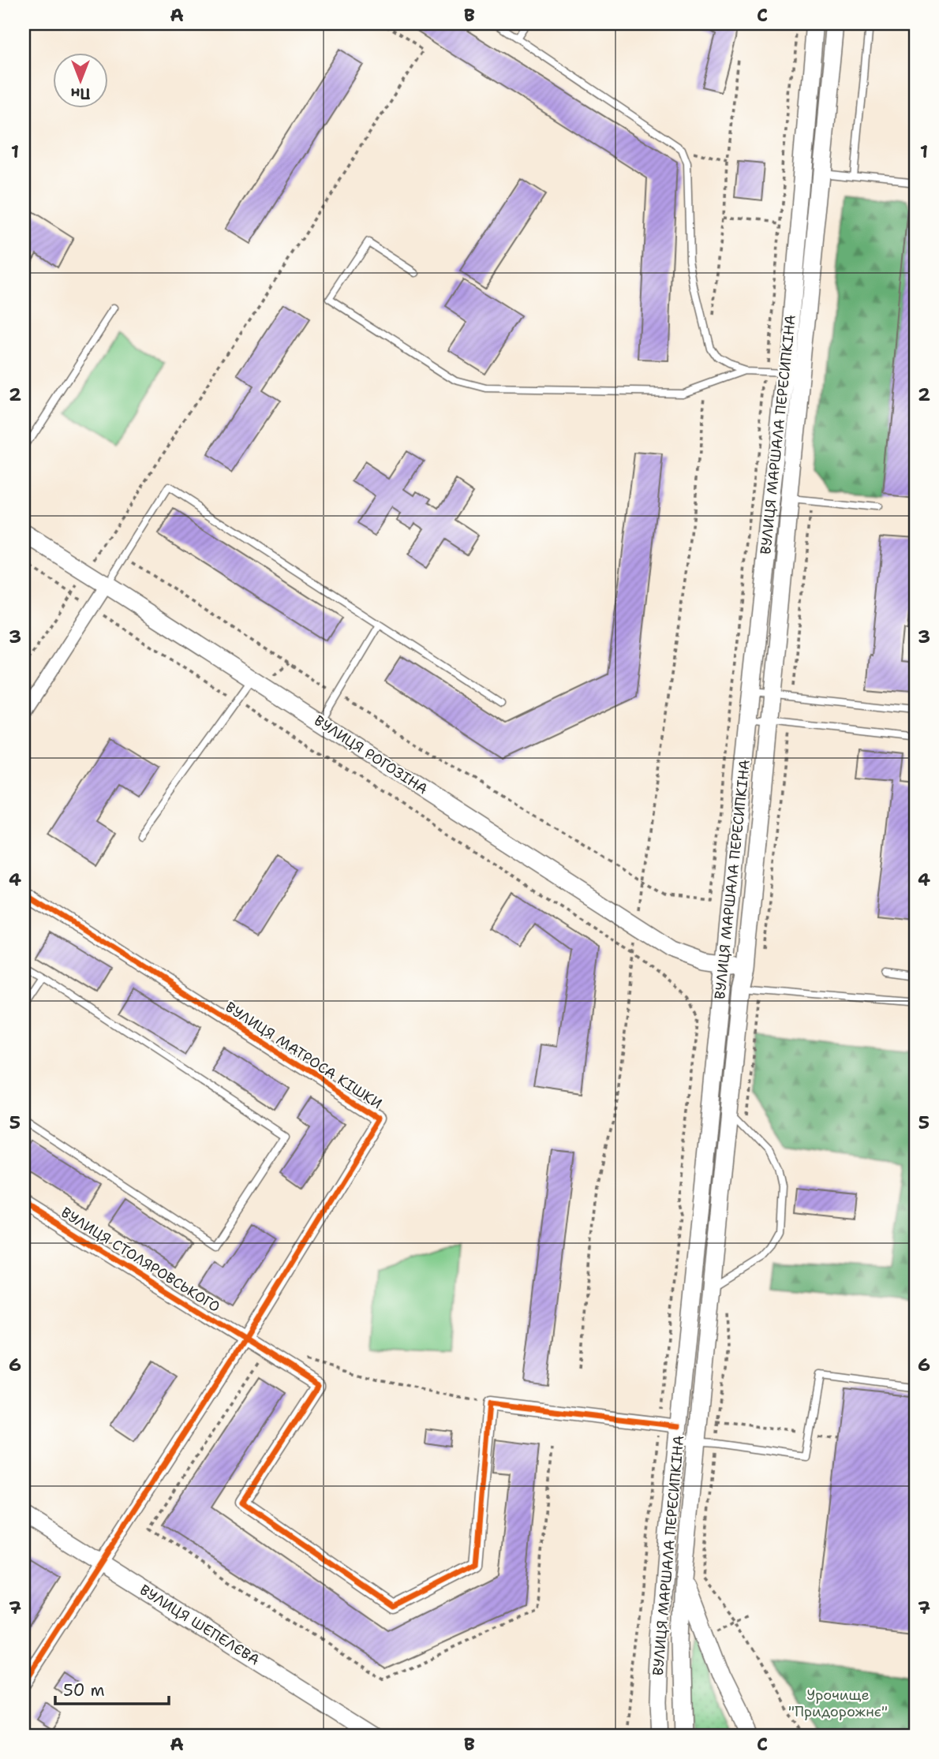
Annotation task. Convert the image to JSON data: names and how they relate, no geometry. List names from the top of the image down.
{
  "streets": {
    "main road": ["ВУЛИЦЯ МАРШАЛА ПЕРЕСИПКІНА", "ВУЛИЦЯ РОГОЗІНА", "ВУЛИЦЯ ШЕПЕЛЄВА"],
    "street": ["ВУЛИЦЯ МАТРОСА КІШКИ", "ВУЛИЦЯ СТОЛЯРОВСЬКОГО"]
  },
  "crossings": [
    ["ВУЛИЦЯ МАРШАЛА ПЕРЕСИПКІНА", "ВУЛИЦЯ РОГОЗІНА"],
    ["ВУЛИЦЯ МАТРОСА КІШКИ", "ВУЛИЦЯ СТОЛЯРОВСЬКОГО"]
  ],
  "parks": ["Урочище \"Придорожнє\""],
  "scale_bar": "50 m",
  "north": "bottom",
  "grid": {
    "columns": ["A", "B", "C"],
    "rows": [
      "1",
      "2",
      "3",
      "4",
      "5",
      "6",
      "7"
    ]
  }
}
